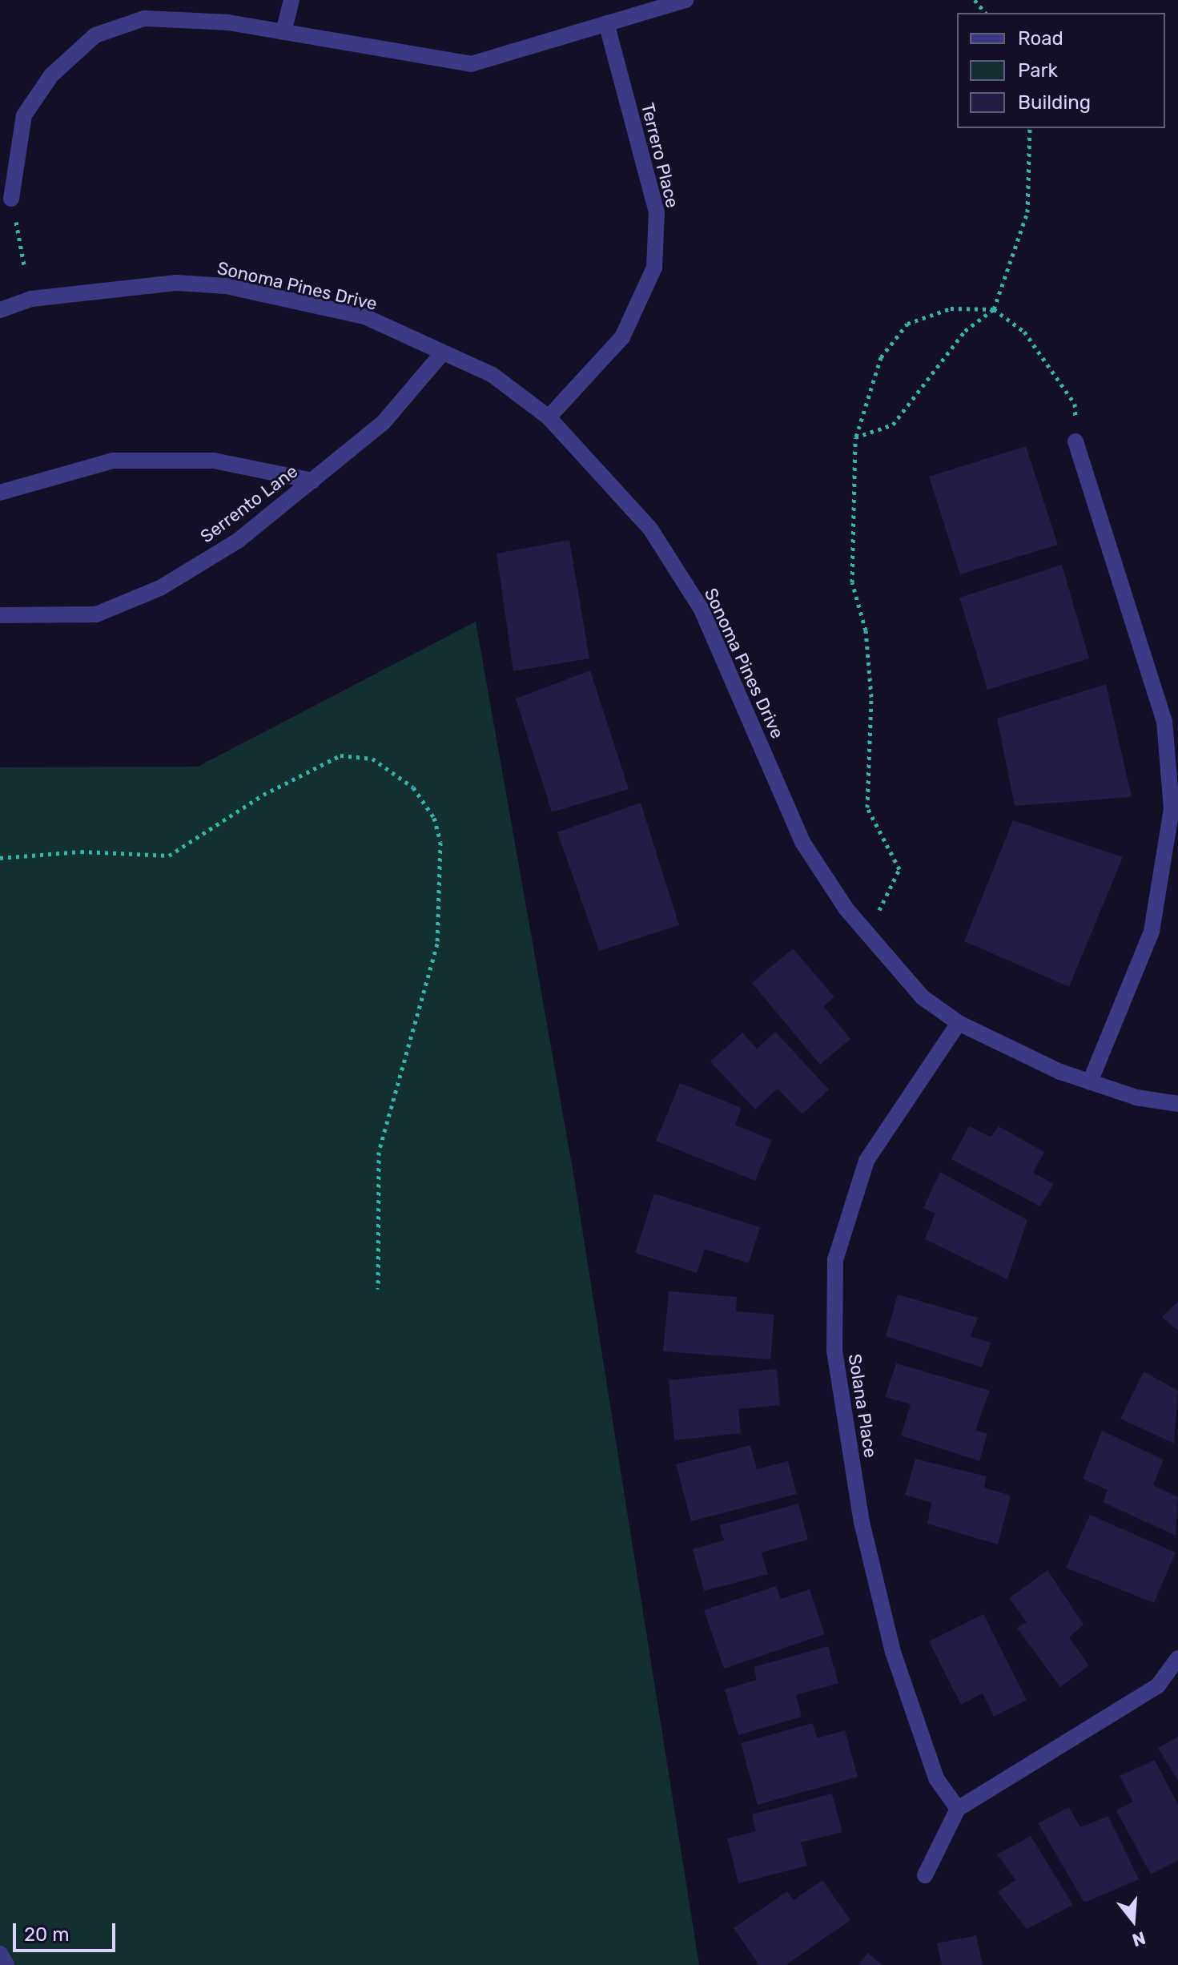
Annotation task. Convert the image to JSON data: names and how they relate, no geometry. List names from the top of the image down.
{
  "streets": {
    "street": [
      "Terrero Place",
      "Sonoma Pines Drive",
      "Serrento Lane",
      "Solana Place"
    ]
  },
  "crossings": [
    ["Terrero Place", "Sonoma Pines Drive"],
    ["Sonoma Pines Drive", "Serrento Lane"],
    ["Sonoma Pines Drive", "Solana Place"]
  ],
  "legend": ["Road", "Park", "Building"],
  "scale_bar": "20 m",
  "north": "bottom"
}
